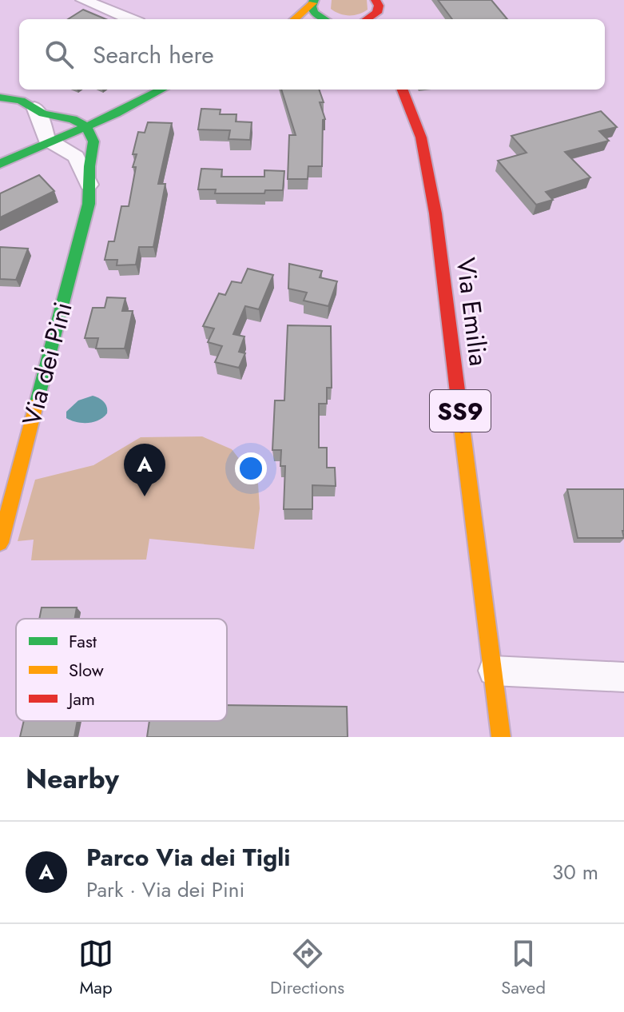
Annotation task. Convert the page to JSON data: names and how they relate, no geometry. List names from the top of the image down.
{
  "streets": {
    "street": ["Via Emilia", "Via dei Pini", "SS9"]
  },
  "legend": ["Fast", "Slow", "Jam"],
  "page": {
    "search": "Search here",
    "pins": "A",
    "heading": "Nearby",
    "list": [
      {
        "mark": "A",
        "name": "Parco Via dei Tigli",
        "note": "Park · Via dei Pini",
        "value": "30 m"
      }
    ],
    "nav": ["Map", "Directions", "Saved"]
  }
}
